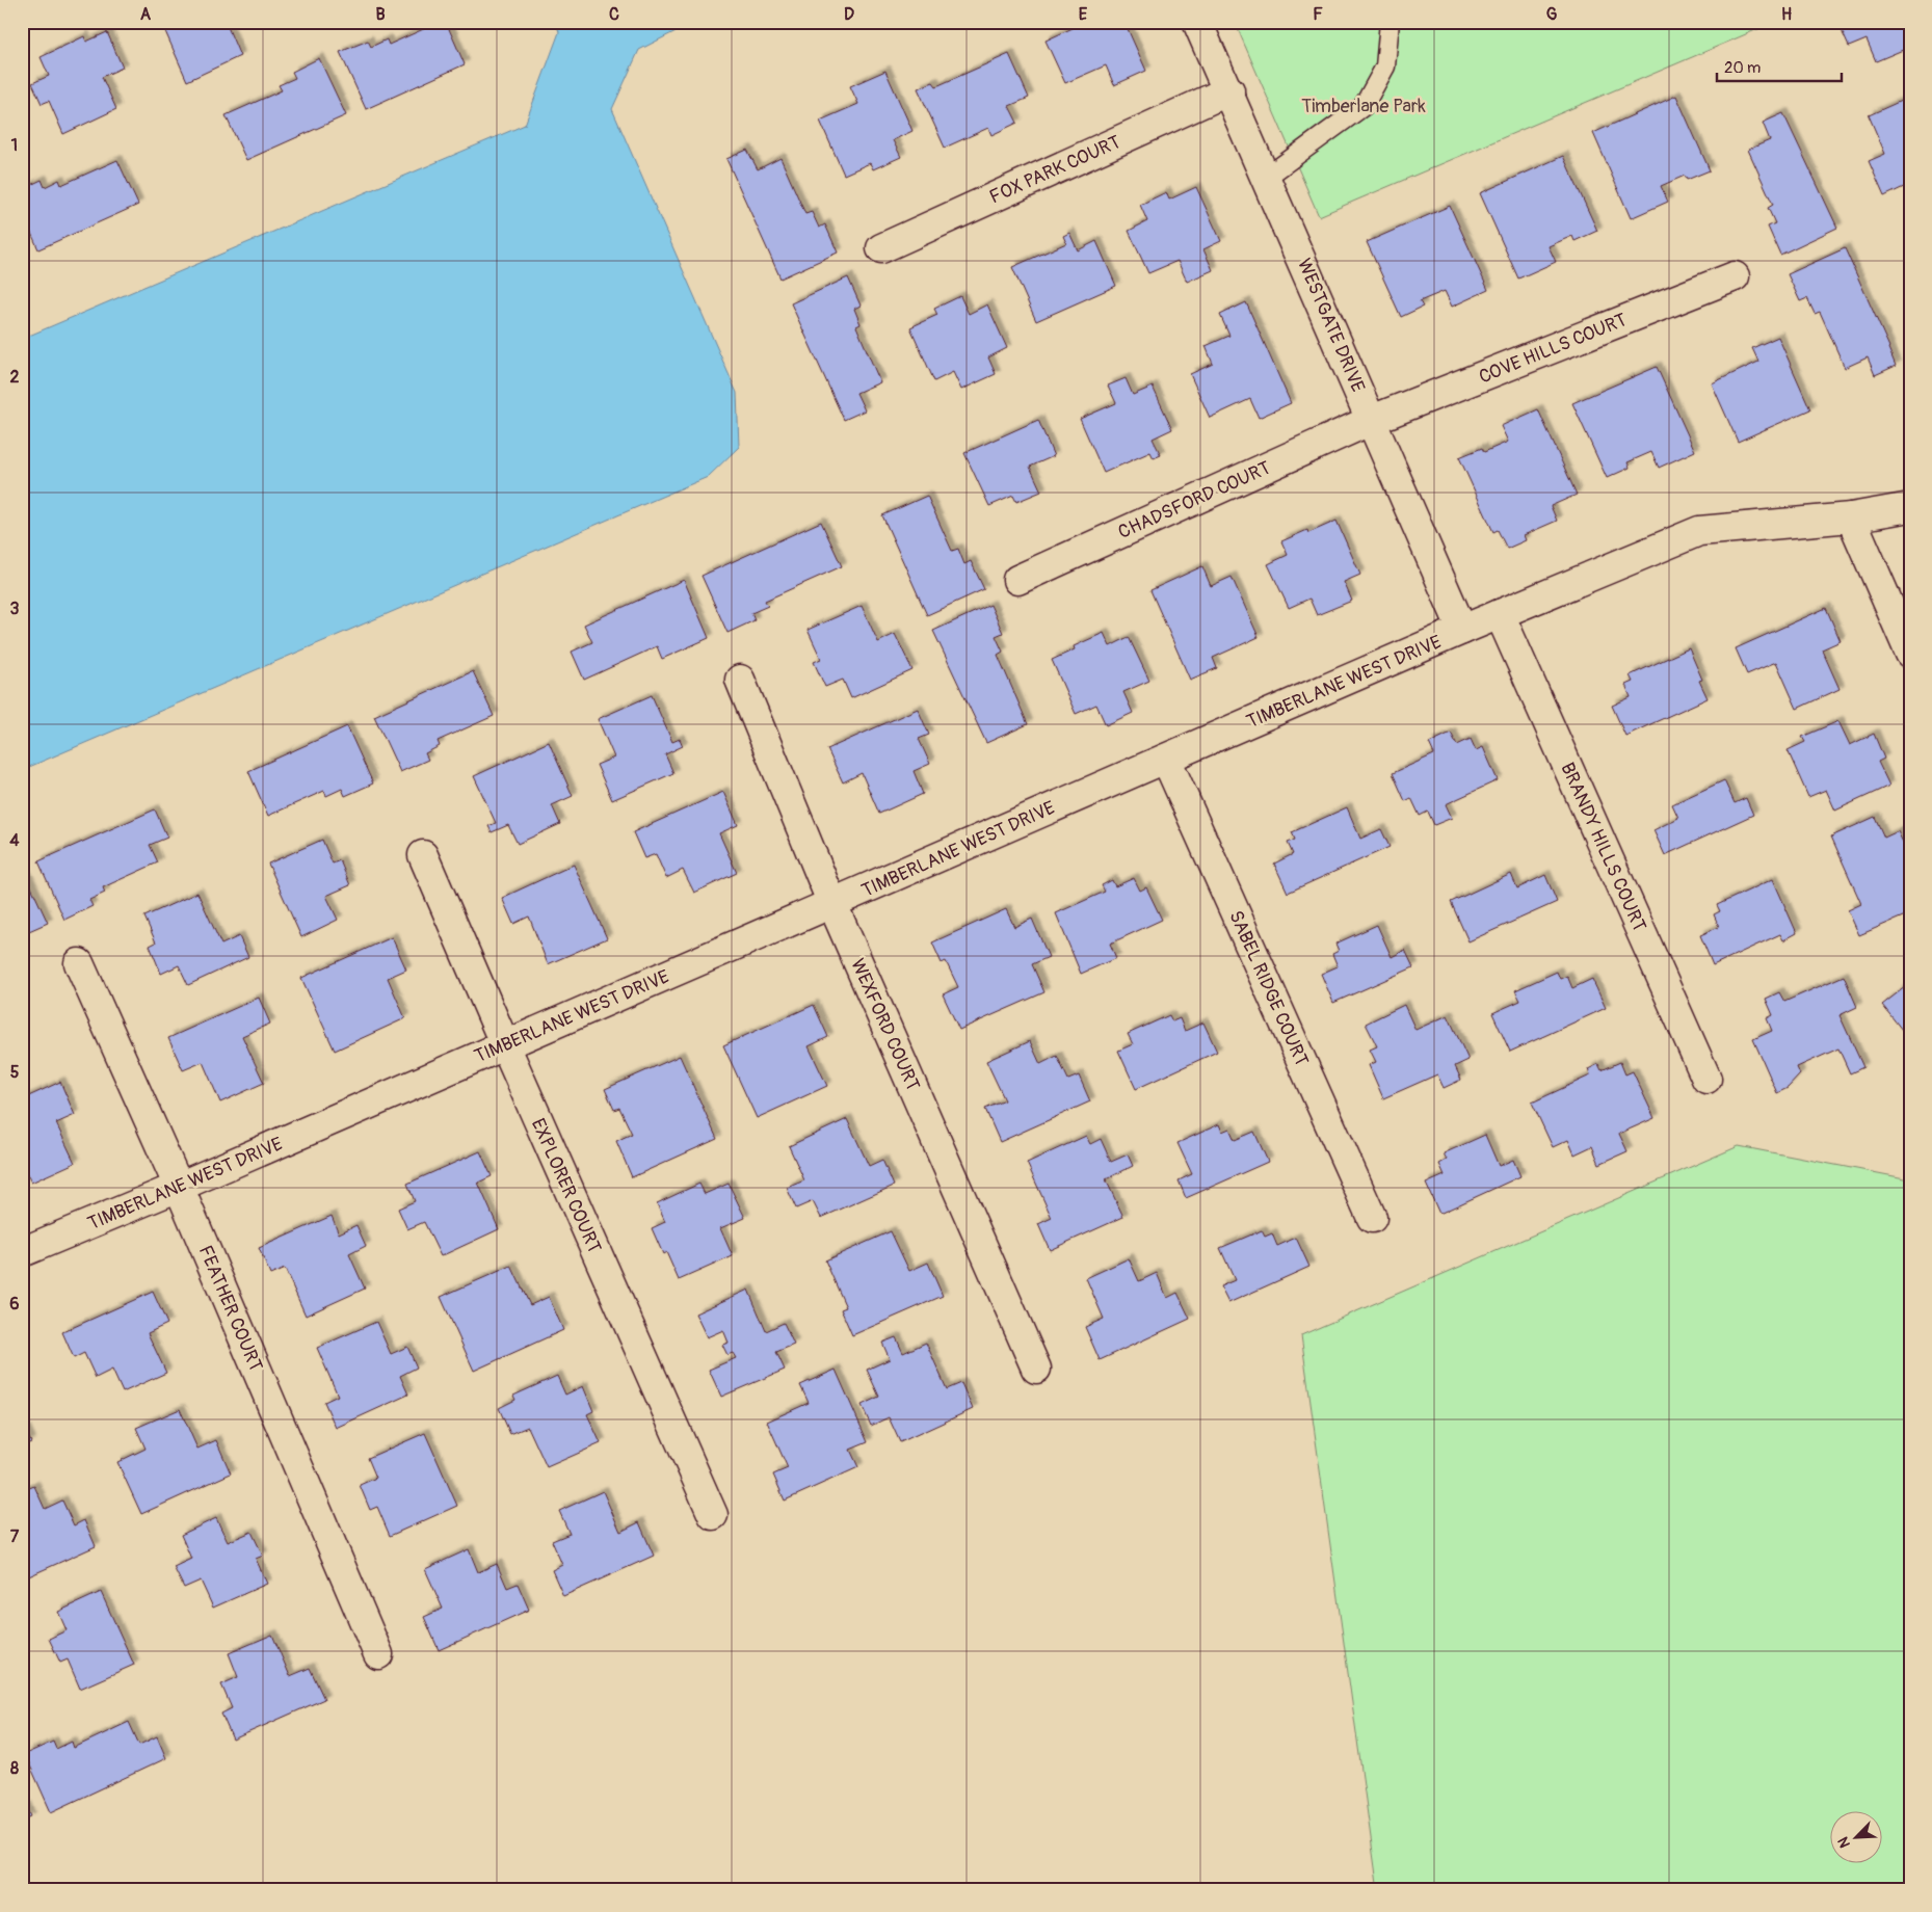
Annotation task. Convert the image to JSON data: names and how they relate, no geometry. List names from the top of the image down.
{
  "streets": {
    "street": [
      "FOX PARK COURT",
      "WESTGATE DRIVE",
      "COVE HILLS COURT",
      "CHADSFORD COURT",
      "TIMBERLANE WEST DRIVE",
      "BRANDY HILLS COURT",
      "SABEL RIDGE COURT",
      "WEXFORD COURT",
      "EXPLORER COURT",
      "FEATHER COURT"
    ]
  },
  "crossings": [
    ["FOX PARK COURT", "WESTGATE DRIVE"],
    ["WESTGATE DRIVE", "COVE HILLS COURT"],
    ["WESTGATE DRIVE", "CHADSFORD COURT"],
    ["WESTGATE DRIVE", "TIMBERLANE WEST DRIVE"],
    ["COVE HILLS COURT", "CHADSFORD COURT"],
    ["TIMBERLANE WEST DRIVE", "BRANDY HILLS COURT"],
    ["TIMBERLANE WEST DRIVE", "SABEL RIDGE COURT"],
    ["TIMBERLANE WEST DRIVE", "WEXFORD COURT"],
    ["TIMBERLANE WEST DRIVE", "EXPLORER COURT"],
    ["TIMBERLANE WEST DRIVE", "FEATHER COURT"]
  ],
  "parks": ["Timberlane Park"],
  "scale_bar": "20 m",
  "north": "bottom left",
  "grid": {
    "columns": [
      "A",
      "B",
      "C",
      "D",
      "E",
      "F",
      "G",
      "H"
    ],
    "rows": [
      "1",
      "2",
      "3",
      "4",
      "5",
      "6",
      "7",
      "8"
    ]
  }
}
